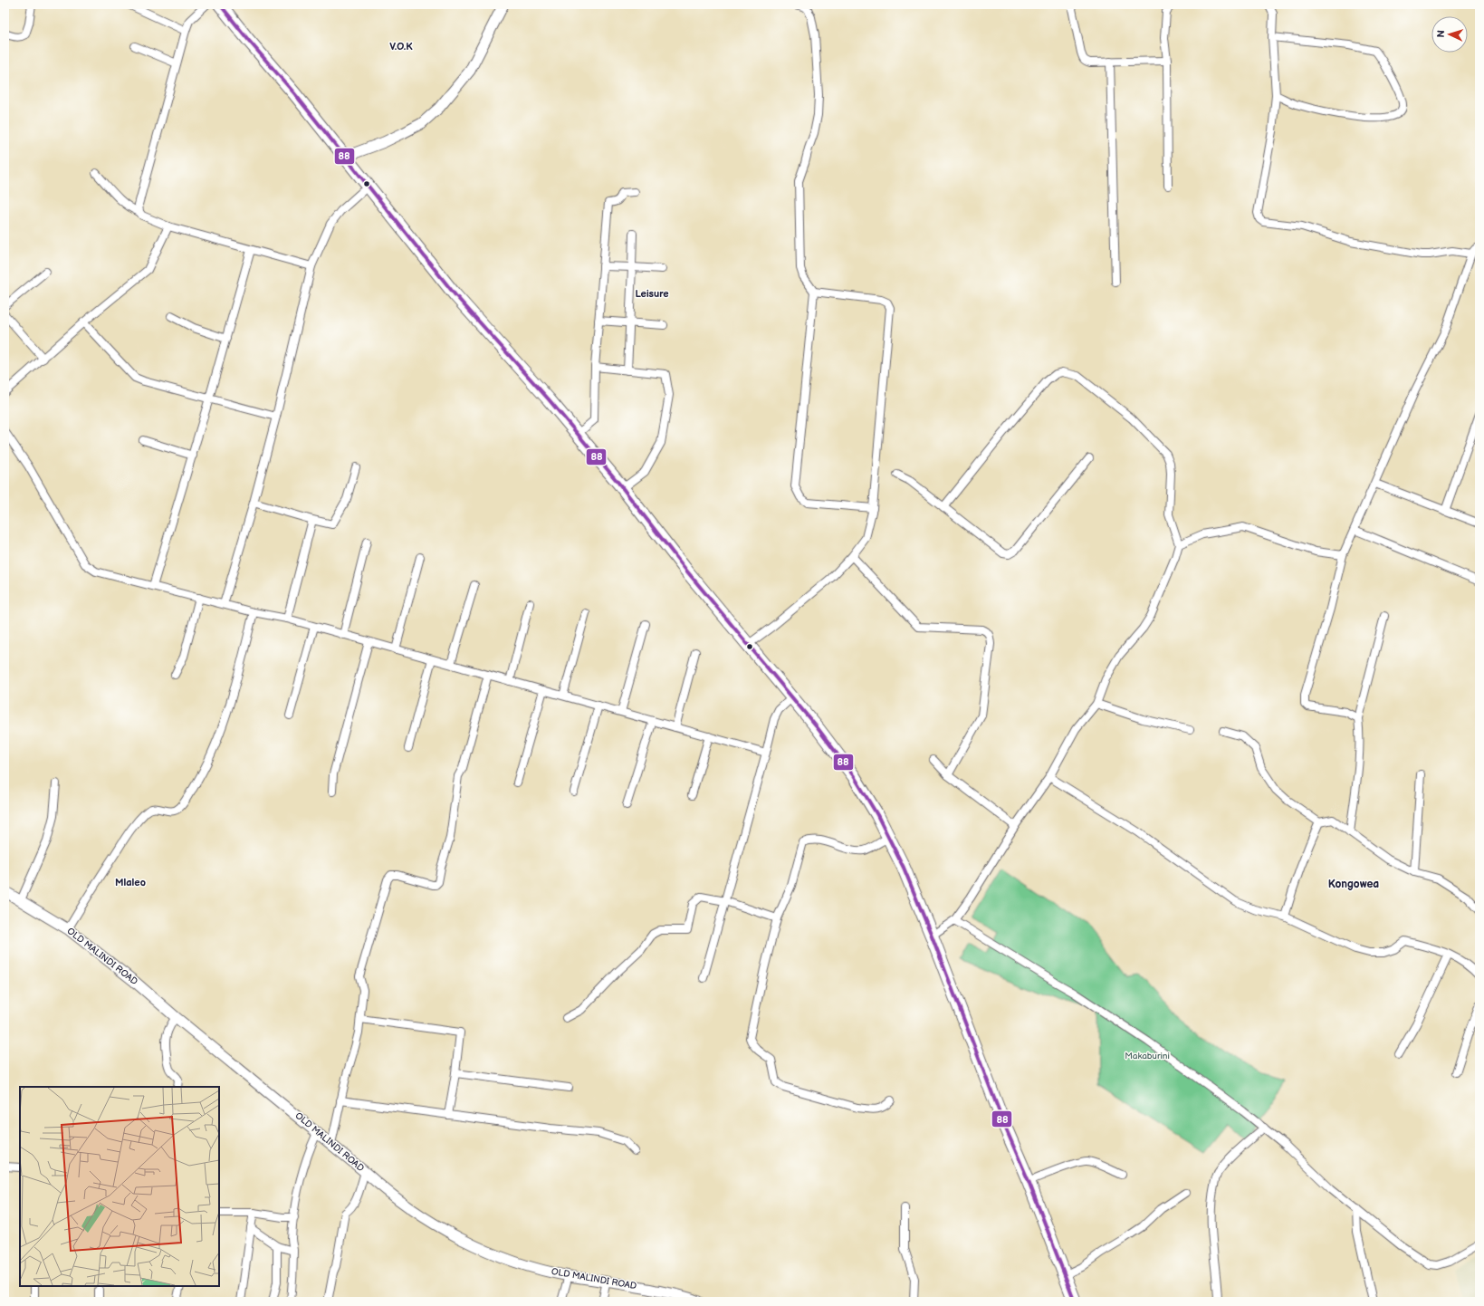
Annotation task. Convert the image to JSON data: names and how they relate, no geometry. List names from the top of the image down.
{
  "streets": {
    "main road": ["OLD MALINDI ROAD"]
  },
  "districts": [
    "V.O.K",
    "Leisure",
    "Mlaleo",
    "Kongowea"
  ],
  "parks": ["Makaburini"],
  "lines": ["transit line 88"],
  "north": "left"
}
